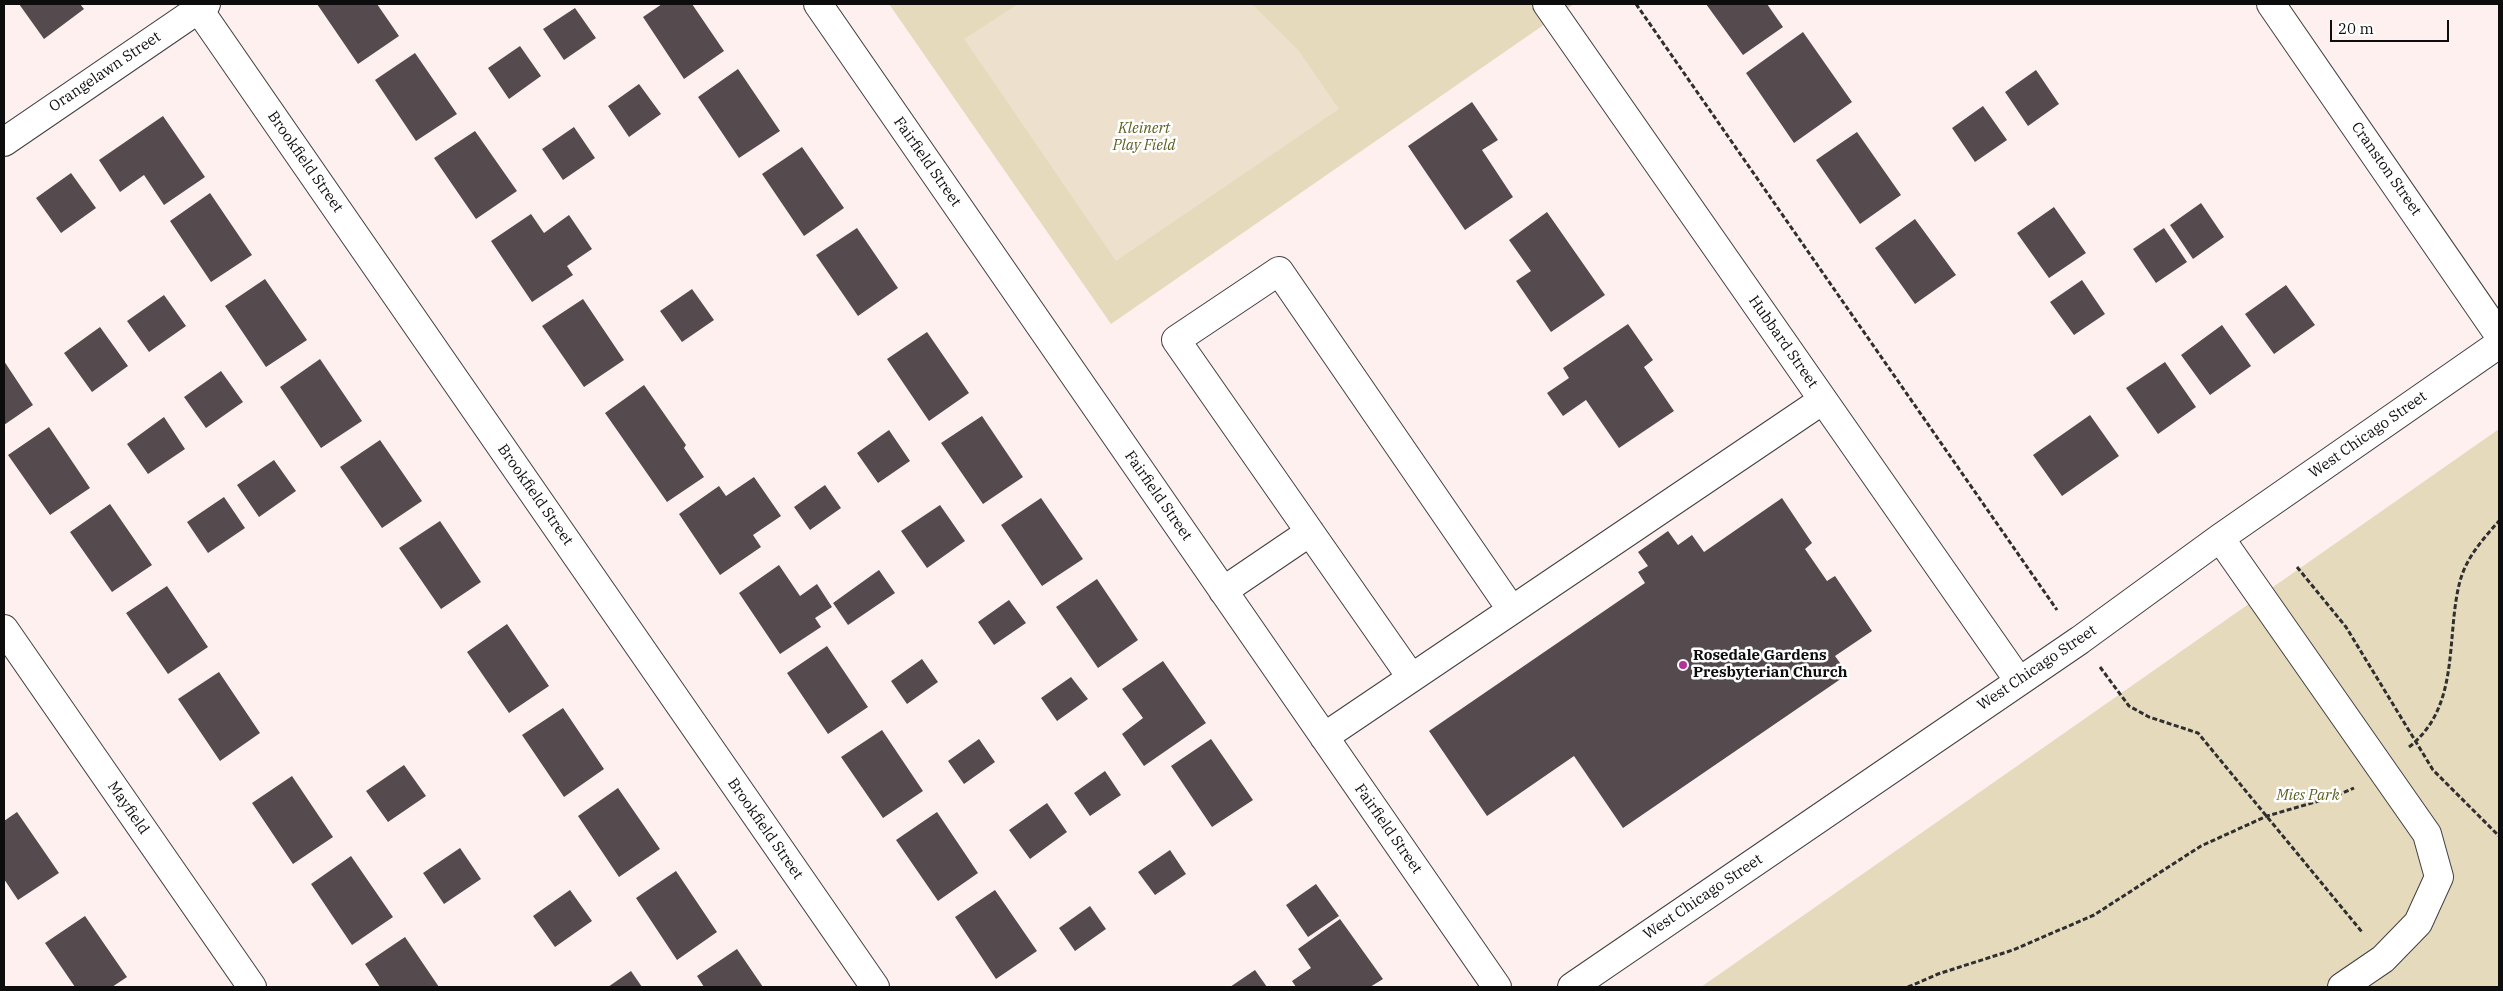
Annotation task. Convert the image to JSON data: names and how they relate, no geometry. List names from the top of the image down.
{
  "streets": {
    "street": [
      "Orangelawn Street",
      "Brookfield Street",
      "Fairfield Street",
      "Cranston Street",
      "Hubbard Street",
      "West Chicago Street",
      "Mayfield"
    ]
  },
  "crossings": [
    ["Orangelawn Street", "Brookfield Street"],
    ["Hubbard Street", "West Chicago Street"]
  ],
  "parks": ["Kleinert Play Field", "Mies Park"],
  "places": ["Rosedale Gardens Presbyterian Church"],
  "scale_bar": "20 m"
}
